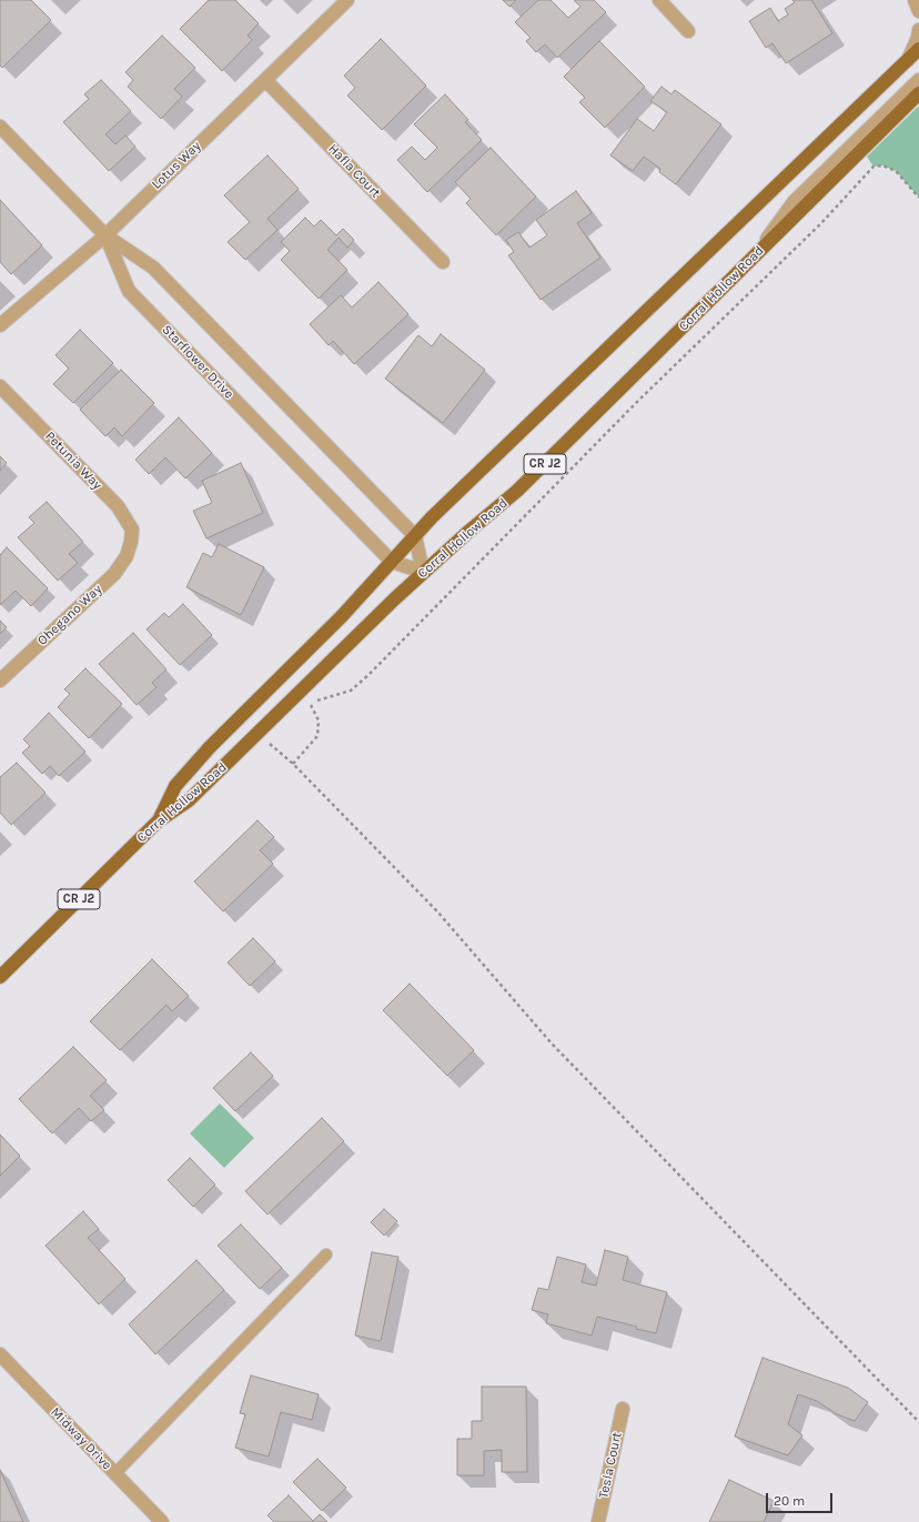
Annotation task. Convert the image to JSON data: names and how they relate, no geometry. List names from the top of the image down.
{
  "streets": {
    "main road": ["Corral Hollow Road", "CR J2"],
    "street": [
      "Lotus Way",
      "Hafla Court",
      "Starflower Drive",
      "Petunia Way",
      "Ohegano Way",
      "Midway Drive",
      "Tesla Court"
    ]
  },
  "crossings": [
    ["Lotus Way", "Hafla Court"],
    ["Lotus Way", "Starflower Drive"],
    ["Corral Hollow Road", "Starflower Drive"],
    ["Petunia Way", "Ohegano Way"]
  ],
  "scale_bar": "20 m"
}
